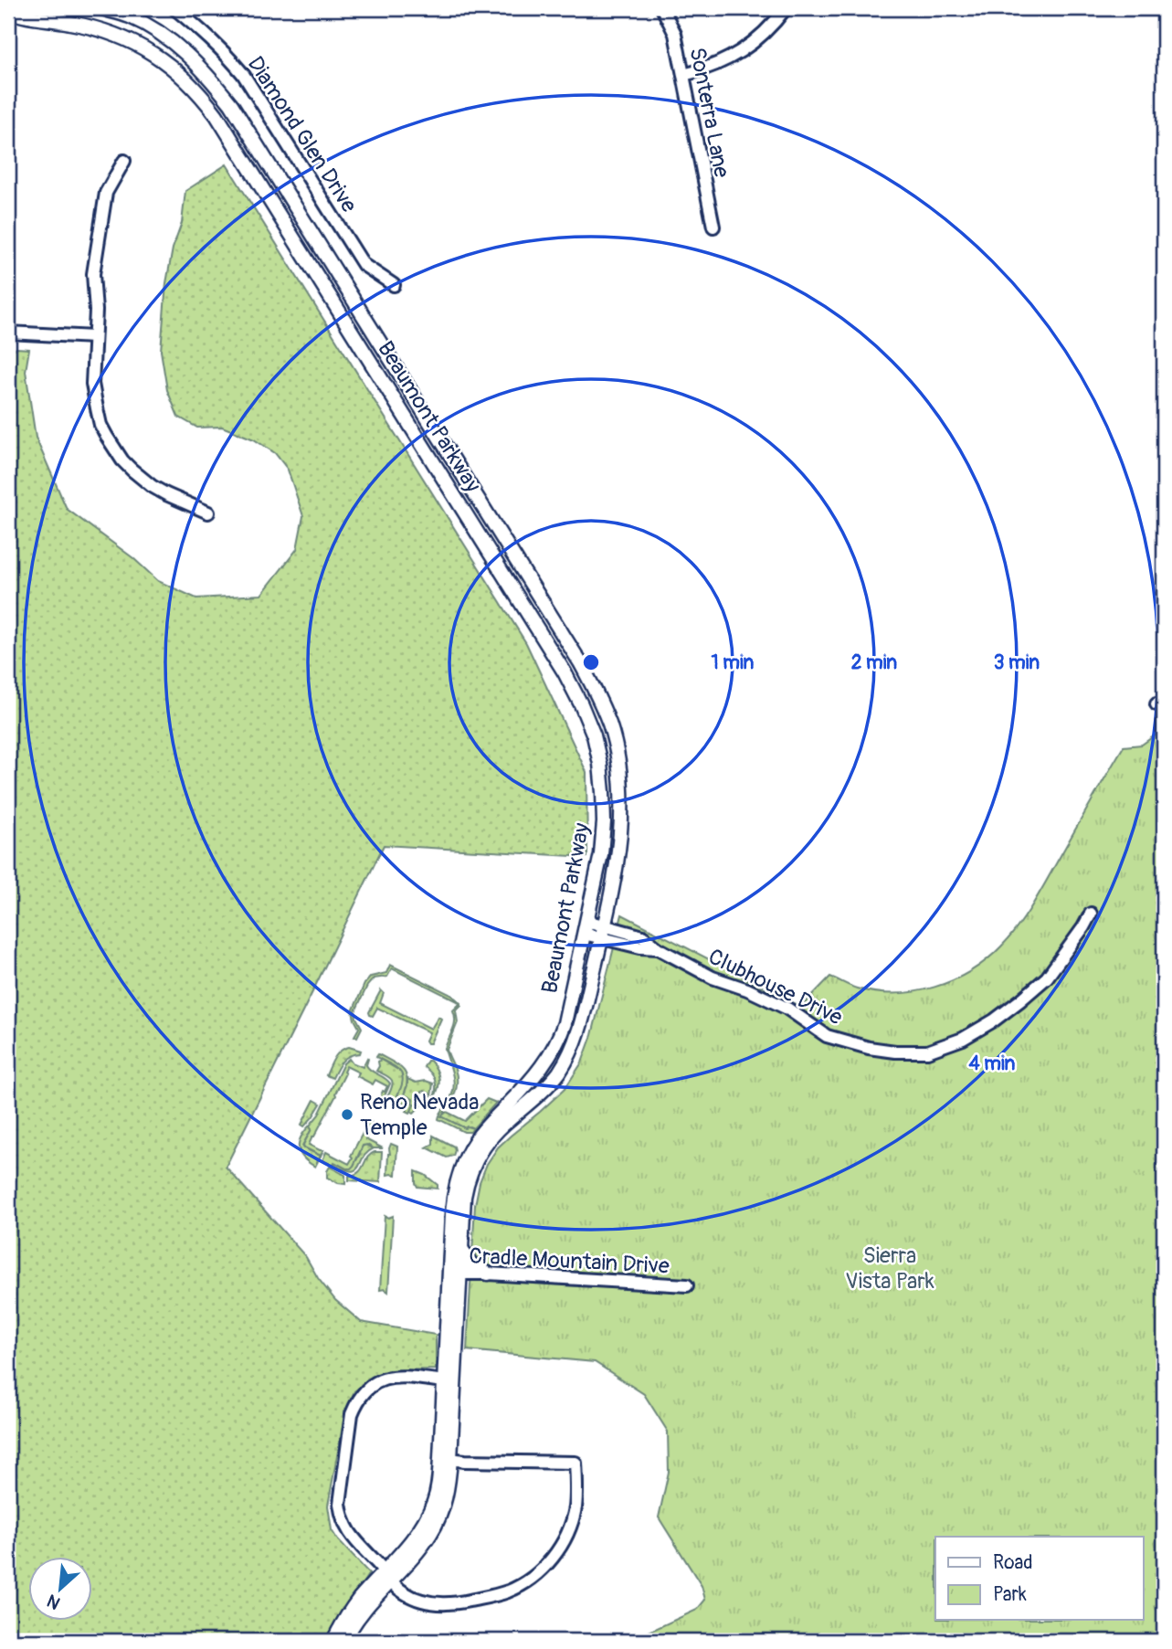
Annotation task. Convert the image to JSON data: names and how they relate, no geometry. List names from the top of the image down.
{
  "streets": {
    "street": [
      "Sonterra Lane",
      "Diamond Glen Drive",
      "Beaumont Parkway",
      "Clubhouse Drive",
      "Cradle Mountain Drive"
    ]
  },
  "crossings": [
    ["Beaumont Parkway", "Clubhouse Drive"],
    ["Beaumont Parkway", "Cradle Mountain Drive"]
  ],
  "parks": ["Sierra Vista Park"],
  "places": ["Reno Nevada Temple"],
  "legend": ["Road", "Park"],
  "north": "bottom left",
  "rings": [
    "1 min",
    "2 min",
    "3 min",
    "4 min"
  ]
}
